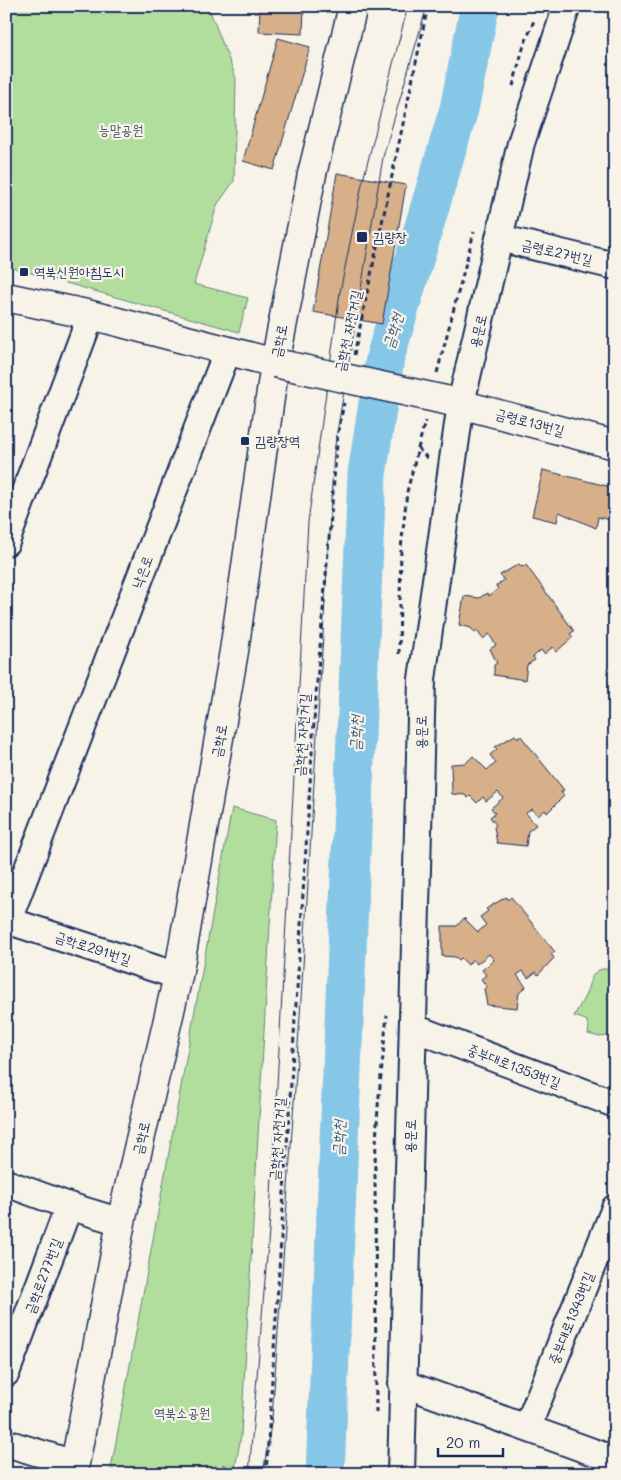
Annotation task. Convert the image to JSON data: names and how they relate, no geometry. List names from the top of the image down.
{
  "streets": {
    "main road": ["금학로", "금령로13번길"],
    "street": [
      "금령로27번길",
      "용문로",
      "낙은로",
      "금학로291번길",
      "중부대로1353번길",
      "금학로277번길",
      "중부대로1343번길"
    ],
    "path": ["금학천 자전거길"]
  },
  "crossings": [
    ["금령로27번길", "용문로"],
    ["용문로", "금령로13번길"],
    ["용문로", "중부대로1353번길"],
    ["금학로", "금령로13번길"],
    ["금학로", "금학로291번길"],
    ["낙은로", "금학로291번길"]
  ],
  "water": ["금학천"],
  "parks": ["능말공원", "역북소공원"],
  "places": {
    "transit": ["김량장", "역북신원아침도시", "김량장역"]
  },
  "scale_bar": "20 m"
}
